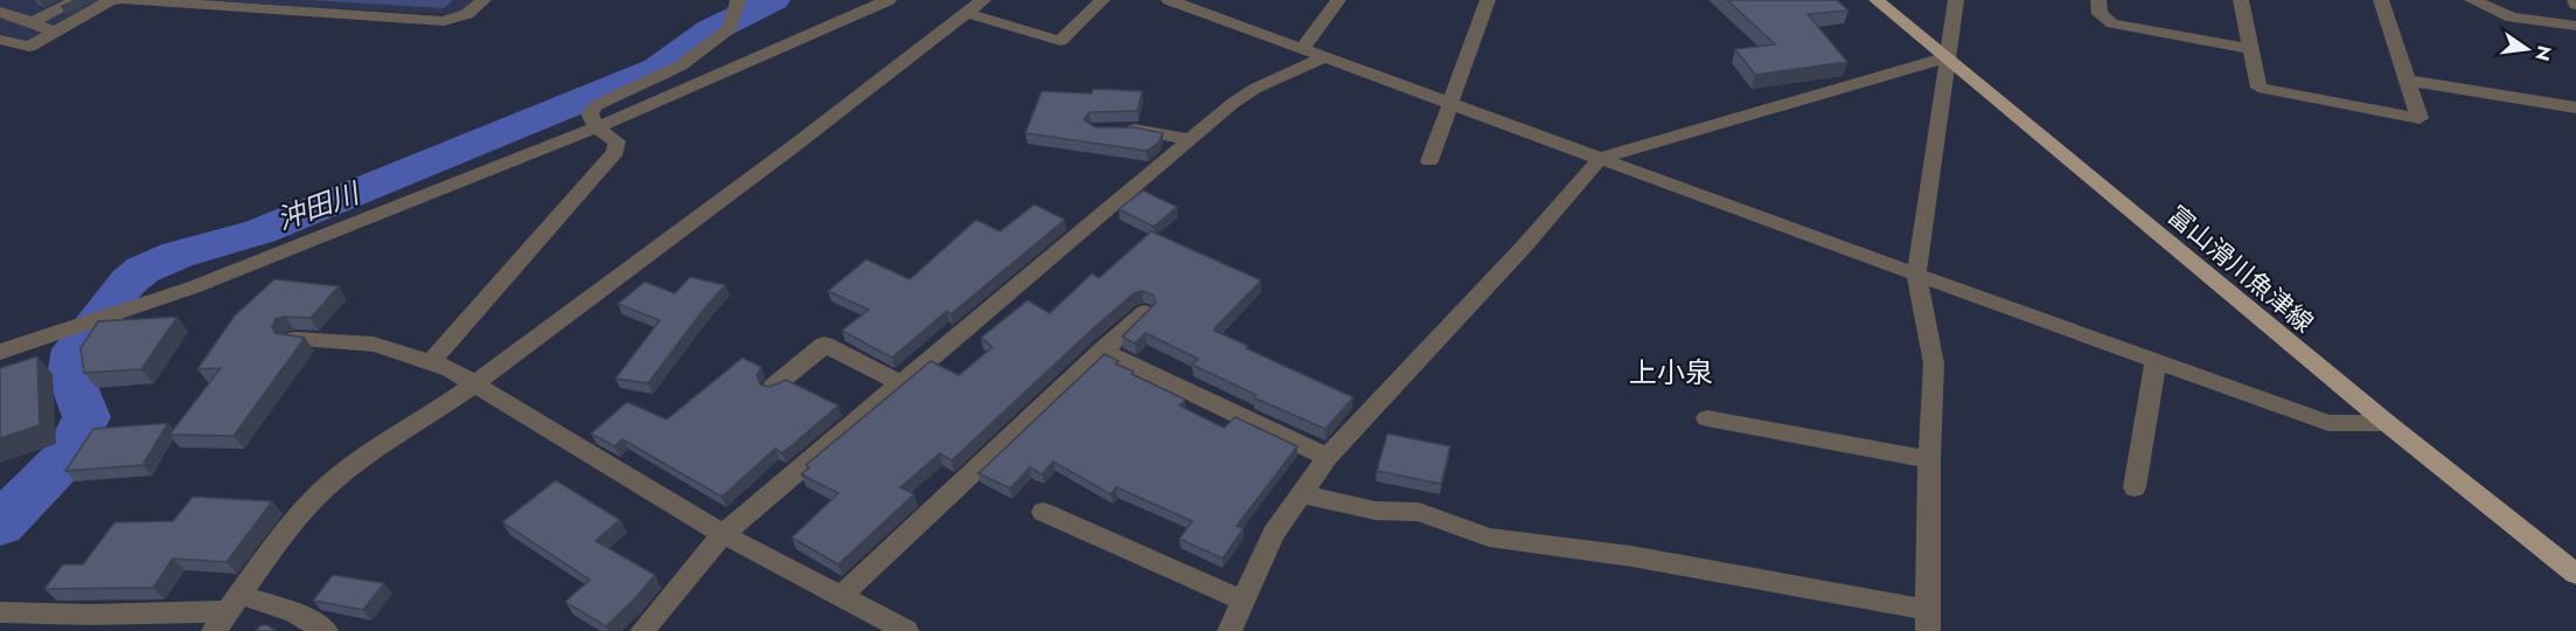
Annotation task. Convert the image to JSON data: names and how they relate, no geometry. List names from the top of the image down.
{
  "streets": {
    "main road": ["富山滑川魚津線"]
  },
  "districts": ["上小泉"],
  "water": ["沖田川"],
  "north": "right"
}
